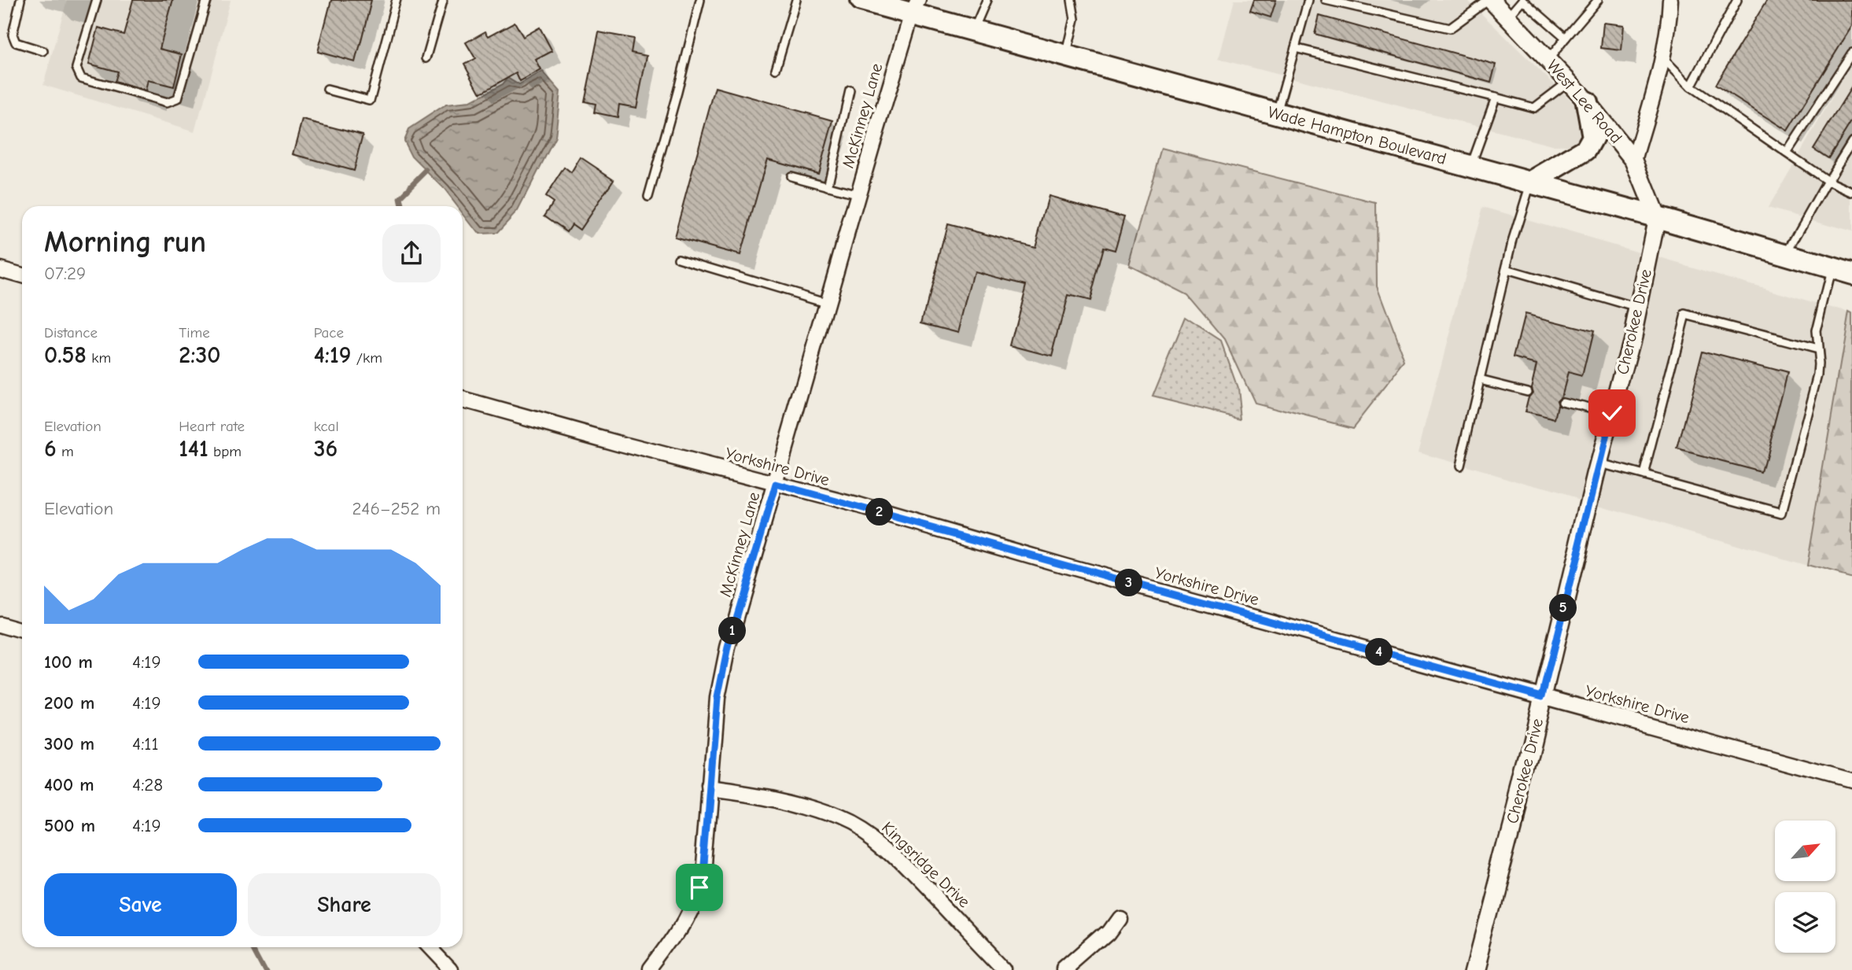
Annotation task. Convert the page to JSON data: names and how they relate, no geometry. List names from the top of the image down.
{
  "streets": {
    "main road": ["Wade Hampton Boulevard"],
    "street": [
      "West Lee Road",
      "McKinney Lane",
      "Cherokee Drive",
      "Yorkshire Drive",
      "Kingsridge Drive"
    ]
  },
  "crossings": [
    ["West Lee Road", "Wade Hampton Boulevard"],
    ["West Lee Road", "Cherokee Drive"],
    ["McKinney Lane", "Wade Hampton Boulevard"],
    ["McKinney Lane", "Yorkshire Drive"],
    ["McKinney Lane", "Kingsridge Drive"],
    ["Wade Hampton Boulevard", "Cherokee Drive"],
    ["Cherokee Drive", "Yorkshire Drive"]
  ],
  "north": "top right",
  "page": {
    "heading": ["Morning run", "07:29"],
    "stats": [
      ["Distance", "0.58 km"],
      ["Time", "2:30"],
      ["Pace", "4:19 /km"],
      ["Elevation", "6 m"],
      ["Heart rate", "141 bpm"],
      ["kcal", "36"]
    ],
    "chart": ["Elevation", "246–252 m"],
    "pins": [
      "2",
      "3",
      "5",
      "1",
      "4"
    ],
    "list": [
      {
        "name": "100 m",
        "note": "4:19"
      },
      {
        "name": "200 m",
        "note": "4:19"
      },
      {
        "name": "300 m",
        "note": "4:11"
      },
      {
        "name": "400 m",
        "note": "4:28"
      },
      {
        "name": "500 m",
        "note": "4:19"
      }
    ],
    "buttons": ["Save", "Share"]
  }
}
